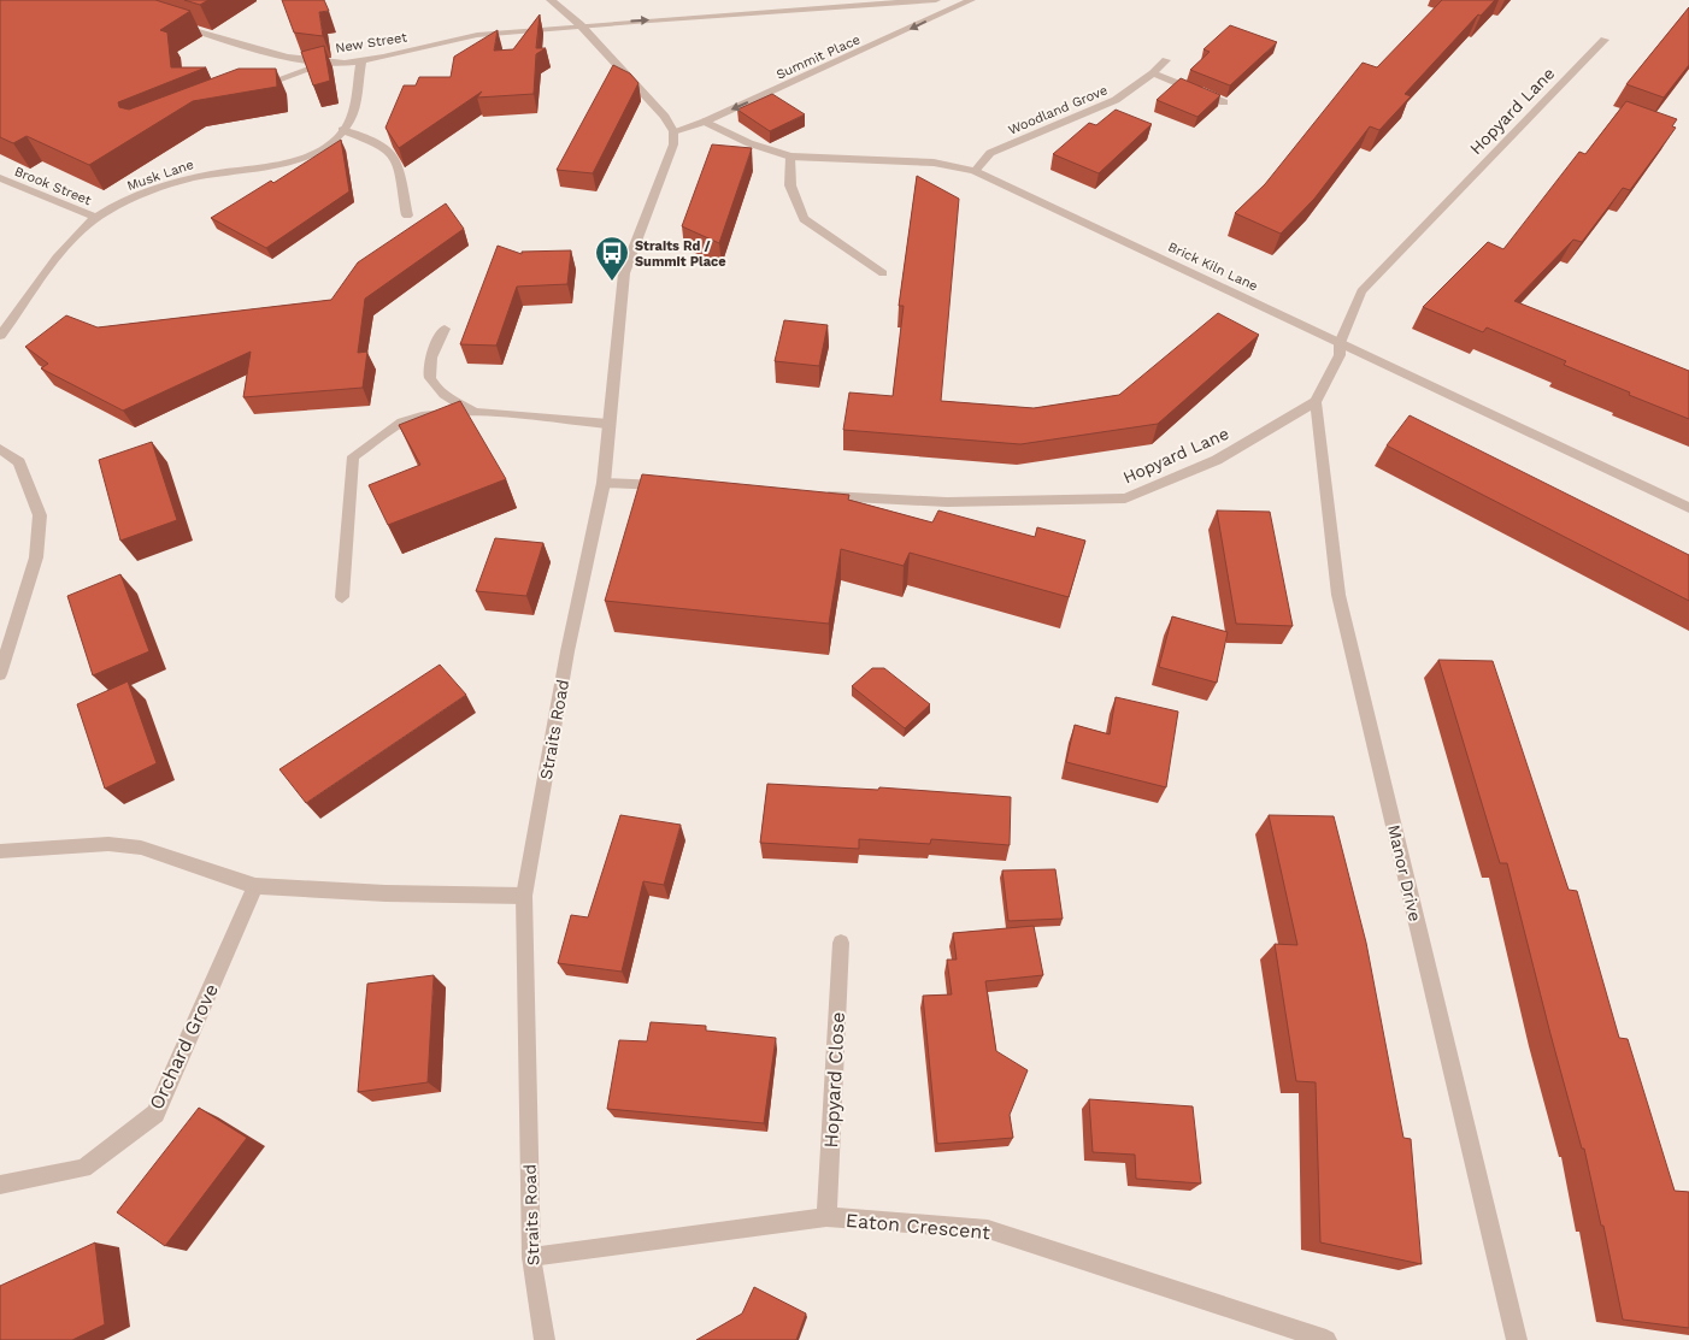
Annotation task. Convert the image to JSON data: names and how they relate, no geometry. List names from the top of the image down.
{
  "streets": {
    "street": [
      "New Street",
      "Summit Place",
      "Woodland Grove",
      "Hopyard Lane",
      "Musk Lane",
      "Brook Street",
      "Brick Kiln Lane",
      "Straits Road",
      "Manor Drive",
      "Orchard Grove",
      "Hopyard Close",
      "Eaton Crescent"
    ]
  },
  "crossings": [
    ["New Street", "Musk Lane"],
    ["Summit Place", "Brick Kiln Lane"],
    ["Summit Place", "Straits Road"],
    ["Woodland Grove", "Brick Kiln Lane"],
    ["Hopyard Lane", "Brick Kiln Lane"],
    ["Hopyard Lane", "Manor Drive"],
    ["Musk Lane", "Brook Street"],
    ["Straits Road", "Eaton Crescent"],
    ["Hopyard Close", "Eaton Crescent"]
  ],
  "places": {
    "bus stop": ["Straits Rd / Summit Place"]
  }
}
